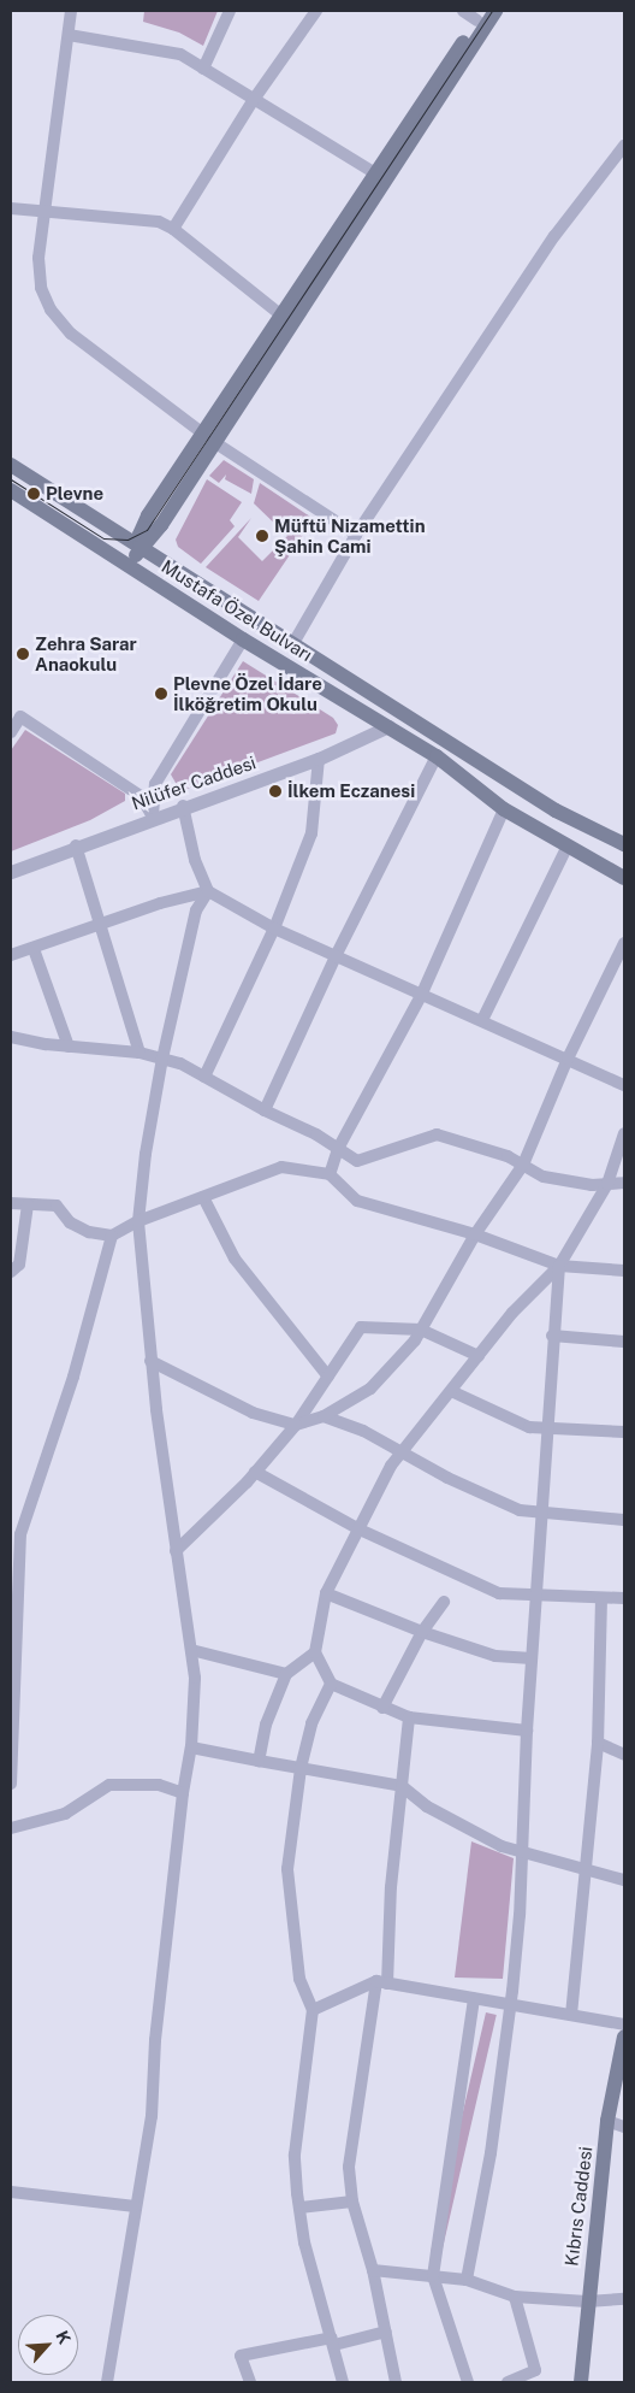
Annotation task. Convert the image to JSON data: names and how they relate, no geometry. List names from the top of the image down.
{
  "streets": {
    "main road": ["Mustafa Özel Bulvarı", "Kıbrıs Caddesi"],
    "street": ["Nilüfer Caddesi"]
  },
  "crossings": [
    ["Mustafa Özel Bulvarı", "Nilüfer Caddesi"]
  ],
  "places": [
    "Plevne",
    "Müftü Nizamettin Şahin Cami",
    "Zehra Sarar Anaokulu",
    "Plevne Özel İdare İlköğretim Okulu",
    "İlkem Eczanesi"
  ],
  "north": "top right"
}
